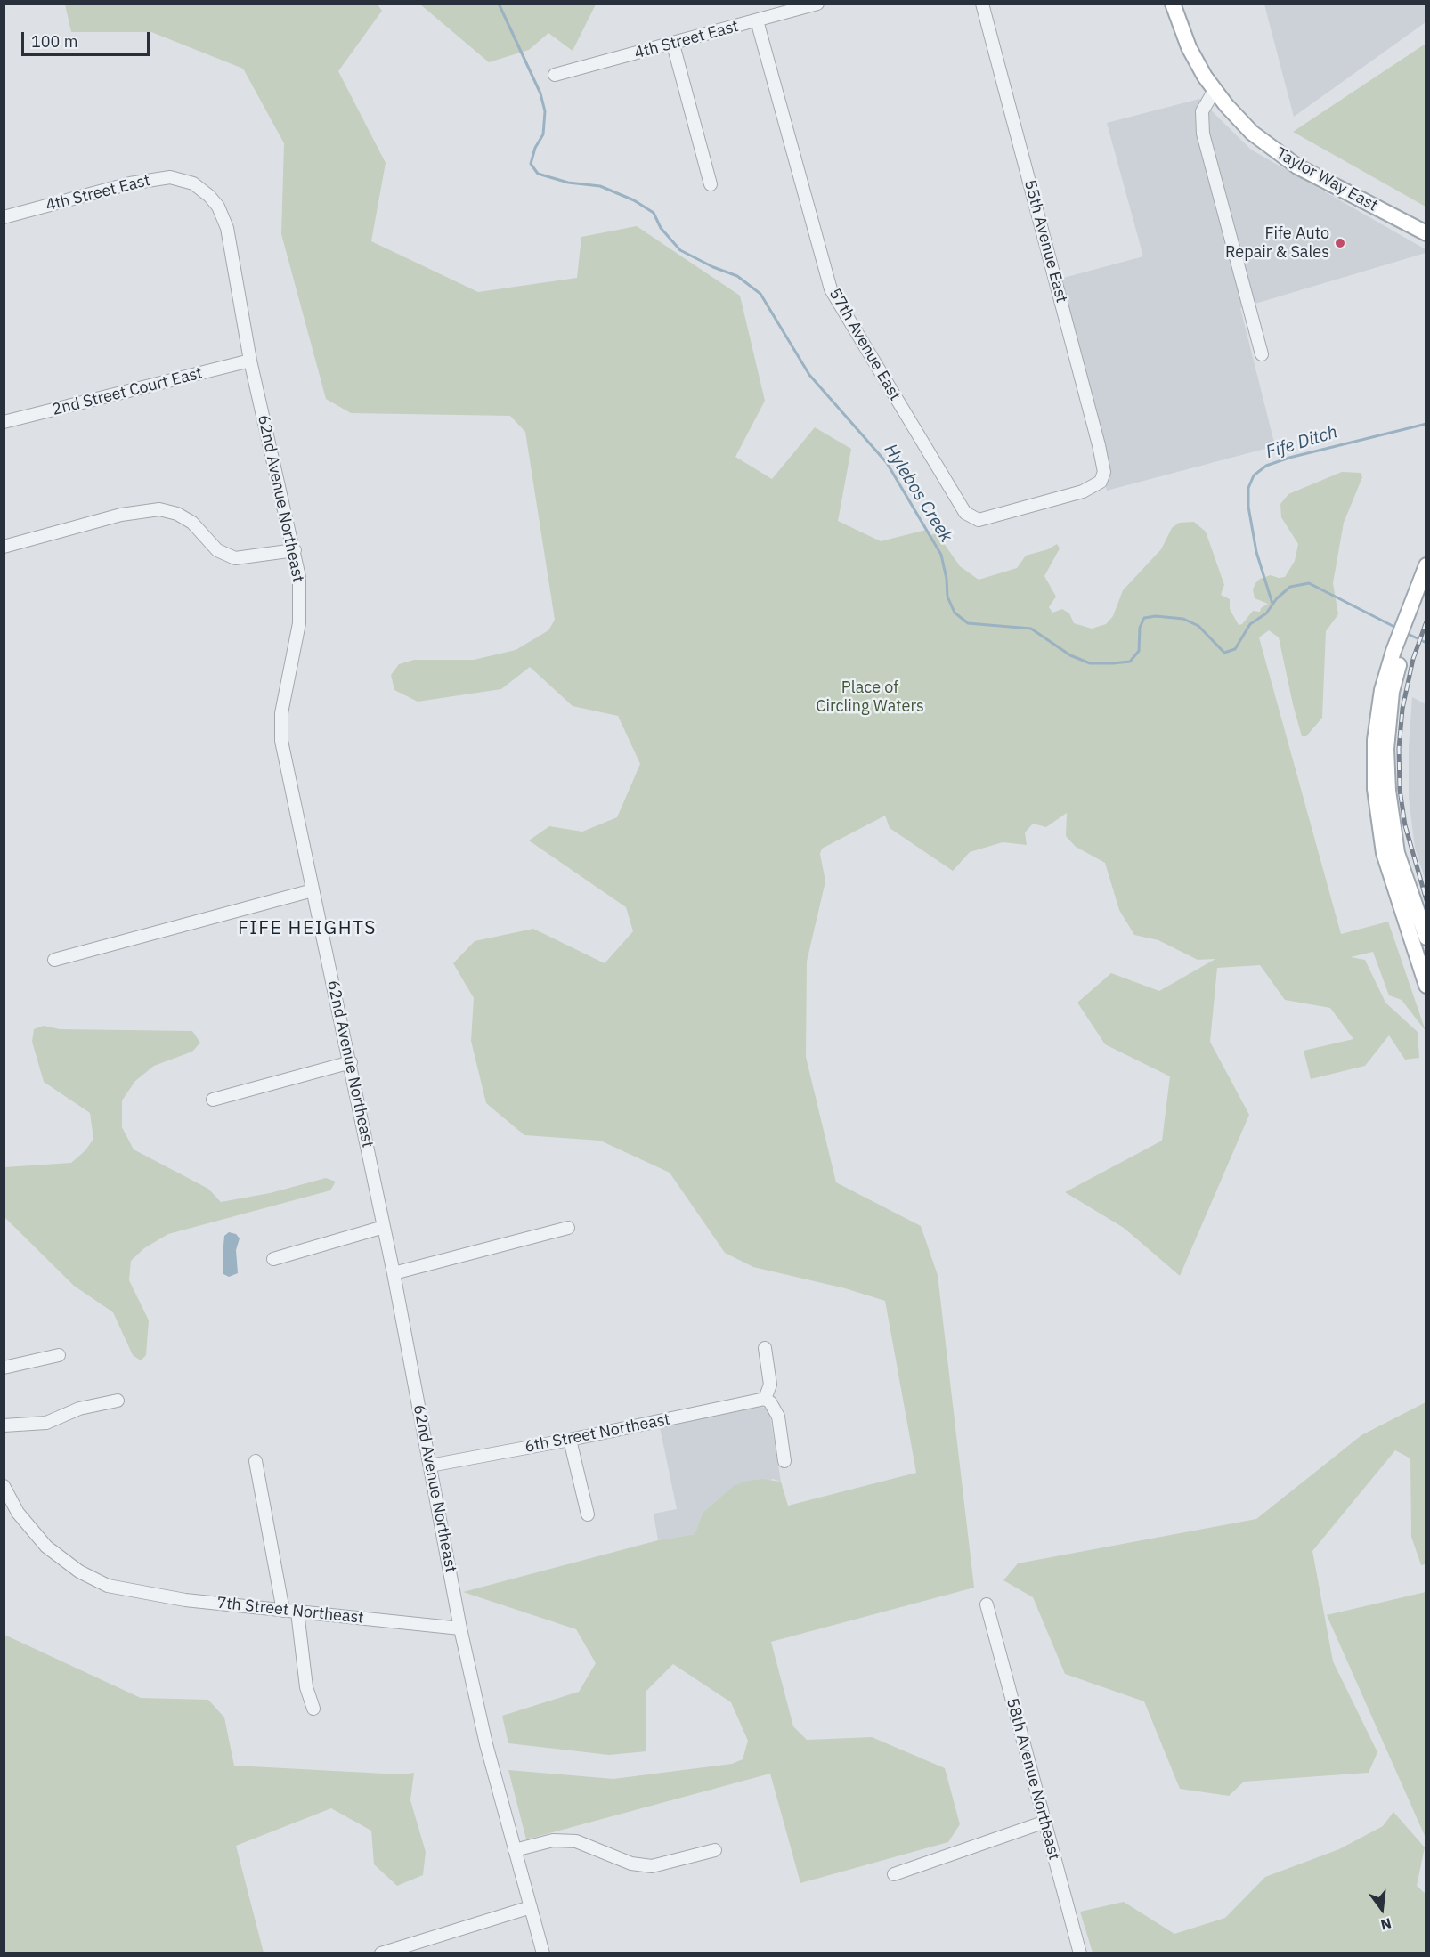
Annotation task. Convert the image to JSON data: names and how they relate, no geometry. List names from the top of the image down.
{
  "streets": {
    "main road": ["Taylor Way East"],
    "street": [
      "4th Street East",
      "55th Avenue East",
      "57th Avenue East",
      "2nd Street Court East",
      "62nd Avenue Northeast",
      "6th Street Northeast",
      "7th Street Northeast",
      "58th Avenue Northeast"
    ]
  },
  "crossings": [
    ["4th Street East", "57th Avenue East"],
    ["4th Street East", "62nd Avenue Northeast"],
    ["55th Avenue East", "57th Avenue East"],
    ["2nd Street Court East", "62nd Avenue Northeast"],
    ["62nd Avenue Northeast", "6th Street Northeast"],
    ["62nd Avenue Northeast", "7th Street Northeast"]
  ],
  "districts": ["FIFE HEIGHTS"],
  "water": ["Fife Ditch", "Hylebos Creek"],
  "parks": ["Place of Circling Waters"],
  "places": ["Fife Auto Repair & Sales"],
  "scale_bar": "100 m",
  "north": "bottom"
}
